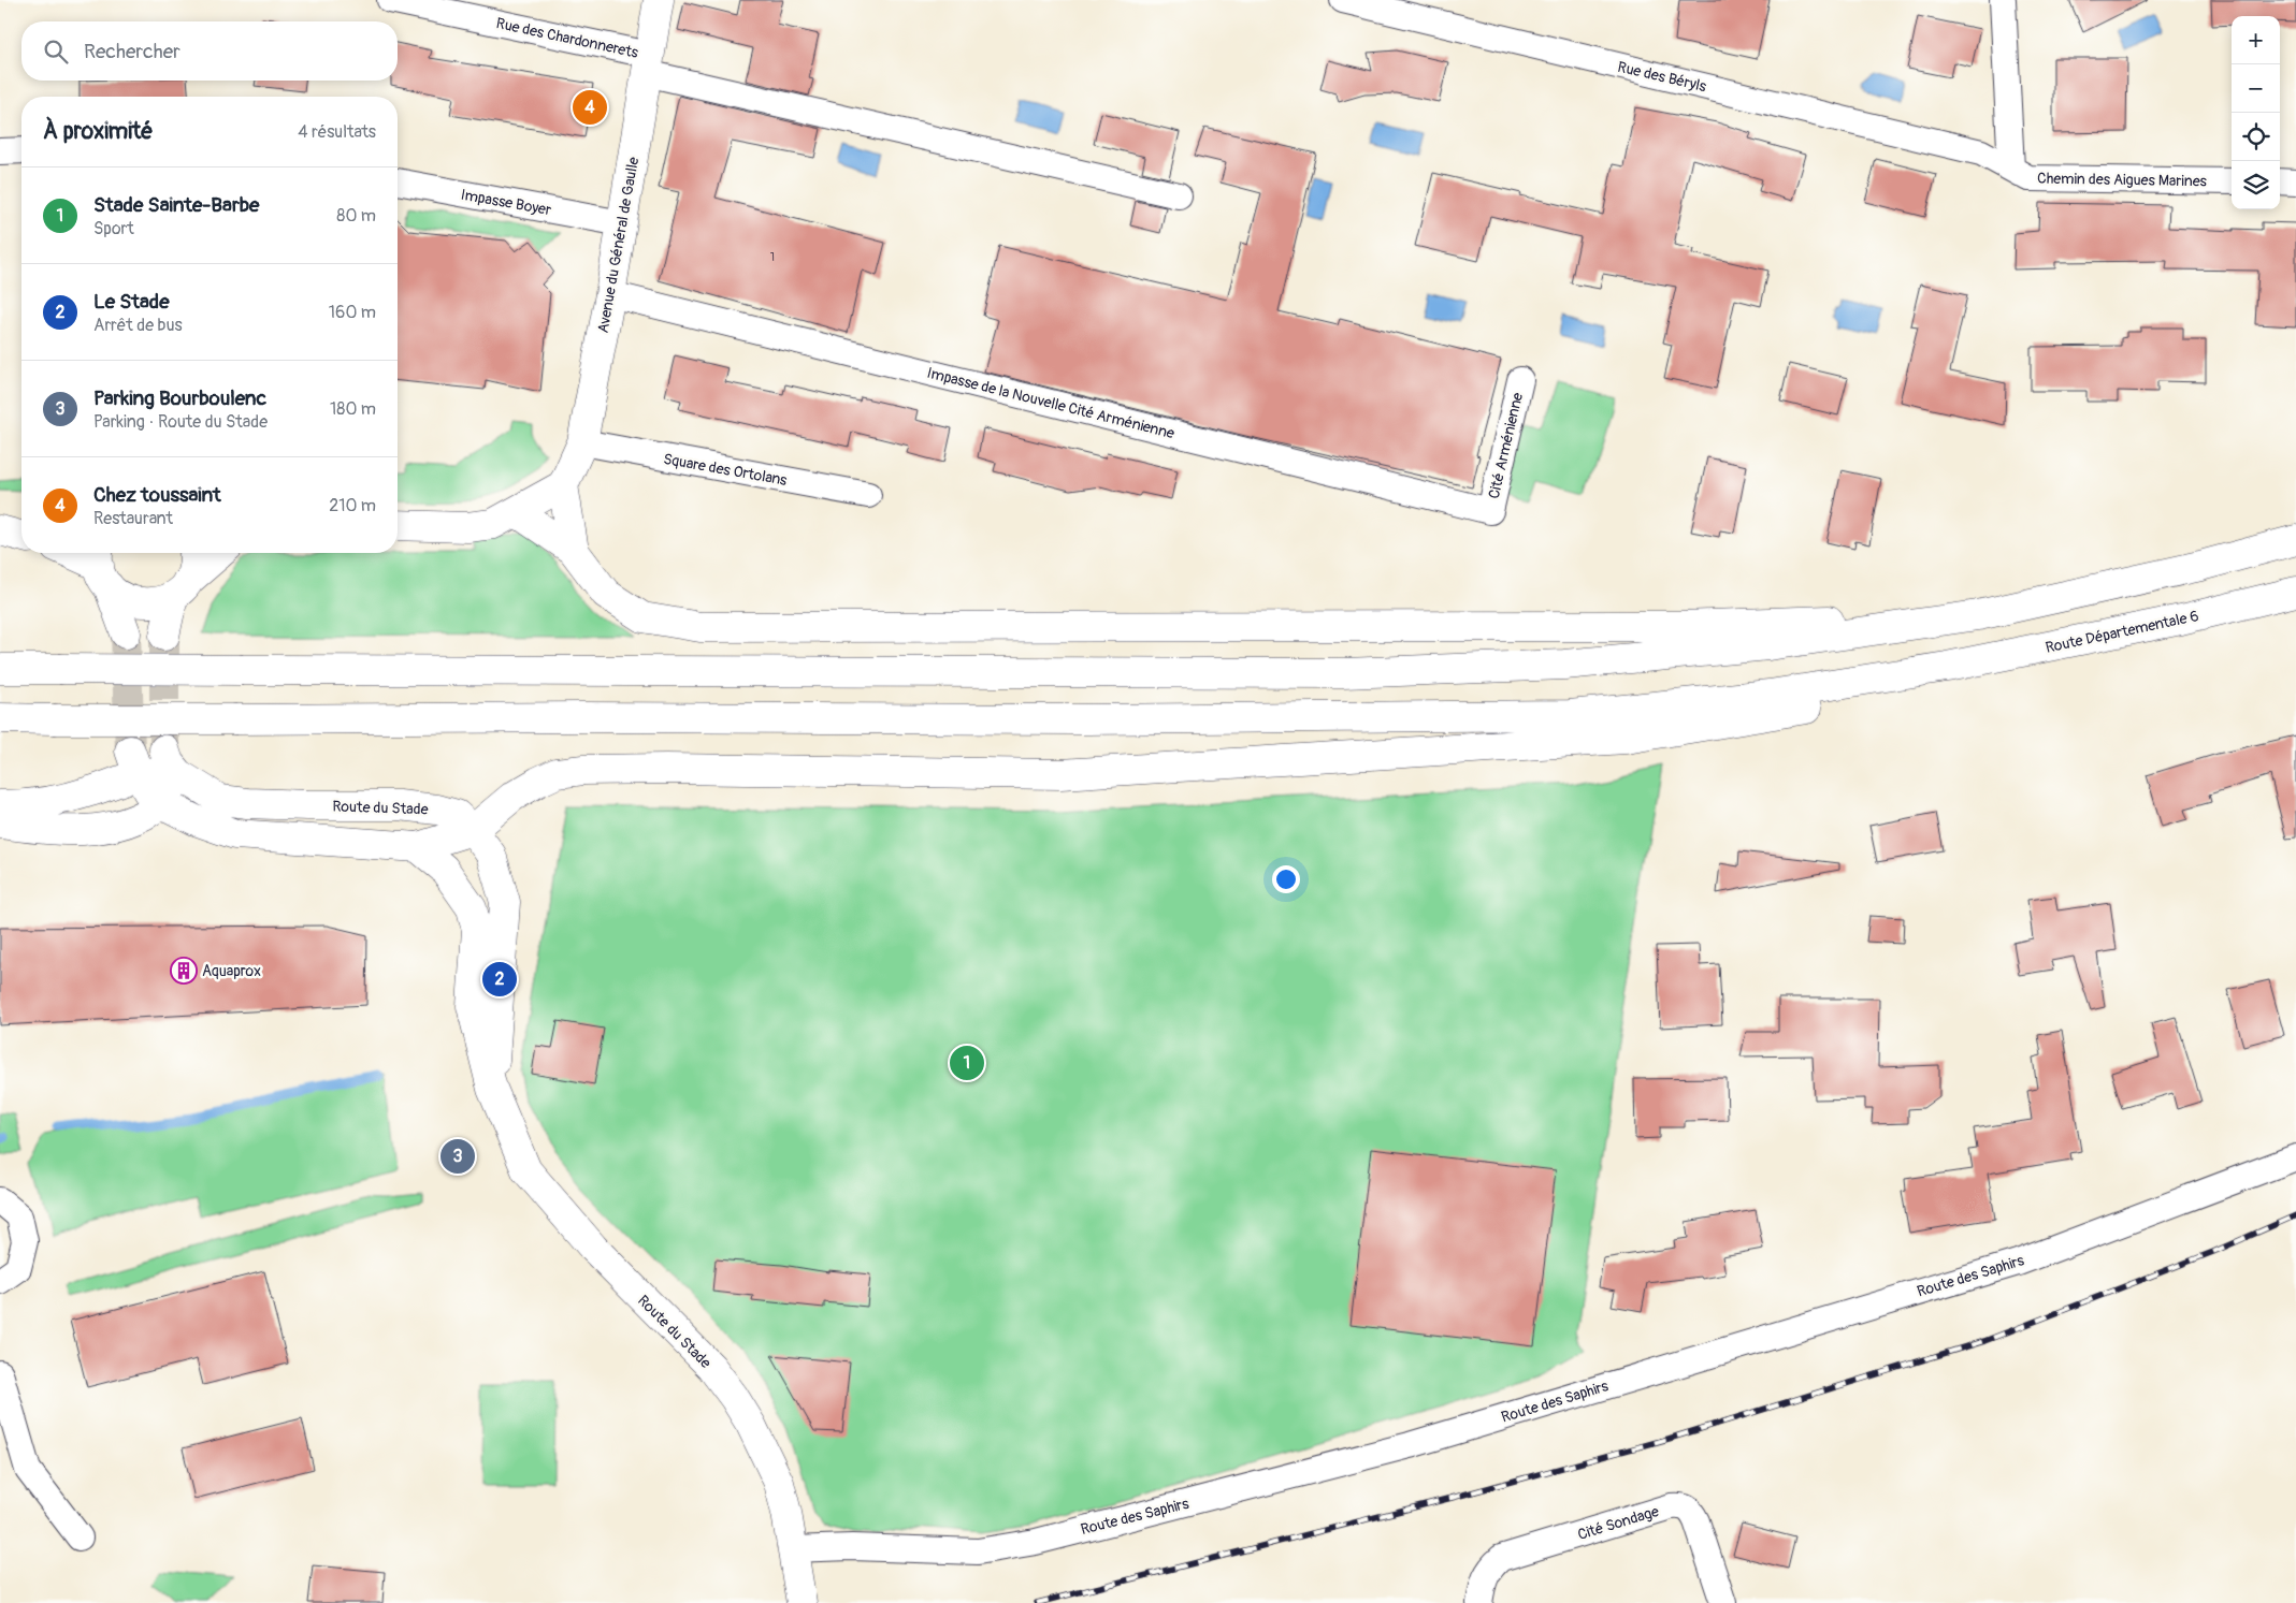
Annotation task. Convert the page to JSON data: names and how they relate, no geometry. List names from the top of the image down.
{
  "streets": {
    "main road": ["Avenue du Général de Gaulle", "Route Départementale 6", "Route du Stade"],
    "street": [
      "Rue des Chardonnerets",
      "Rue des Béryls",
      "Chemin des Aigues Marines",
      "Impasse Boyer",
      "Impasse de la Nouvelle Cité Arménienne",
      "Cité Arménienne",
      "Square des Ortolans",
      "Route des Saphirs",
      "Cité Sondage"
    ]
  },
  "crossings": [
    ["Rue des Chardonnerets", "Avenue du Général de Gaulle"],
    ["Rue des Béryls", "Chemin des Aigues Marines"],
    ["Impasse Boyer", "Avenue du Général de Gaulle"],
    ["Avenue du Général de Gaulle", "Impasse de la Nouvelle Cité Arménienne"],
    ["Avenue du Général de Gaulle", "Square des Ortolans"],
    ["Impasse de la Nouvelle Cité Arménienne", "Cité Arménienne"],
    ["Route du Stade", "Route des Saphirs"]
  ],
  "places": {
    "building": ["Aquaprox"]
  },
  "house_numbers": ["1"],
  "page": {
    "map_buttons": ["+", "−"],
    "search": "Rechercher",
    "pins": [
      "4",
      "2",
      "1",
      "3"
    ],
    "heading": ["À proximité", "4 résultats"],
    "list": [
      {
        "mark": "1",
        "name": "Stade Sainte-Barbe",
        "note": "Sport",
        "value": "80 m"
      },
      {
        "mark": "2",
        "name": "Le Stade",
        "note": "Arrêt de bus",
        "value": "160 m"
      },
      {
        "mark": "3",
        "name": "Parking Bourboulenc",
        "note": "Parking · Route du Stade",
        "value": "180 m"
      },
      {
        "mark": "4",
        "name": "Chez toussaint",
        "note": "Restaurant",
        "value": "210 m"
      }
    ]
  }
}
